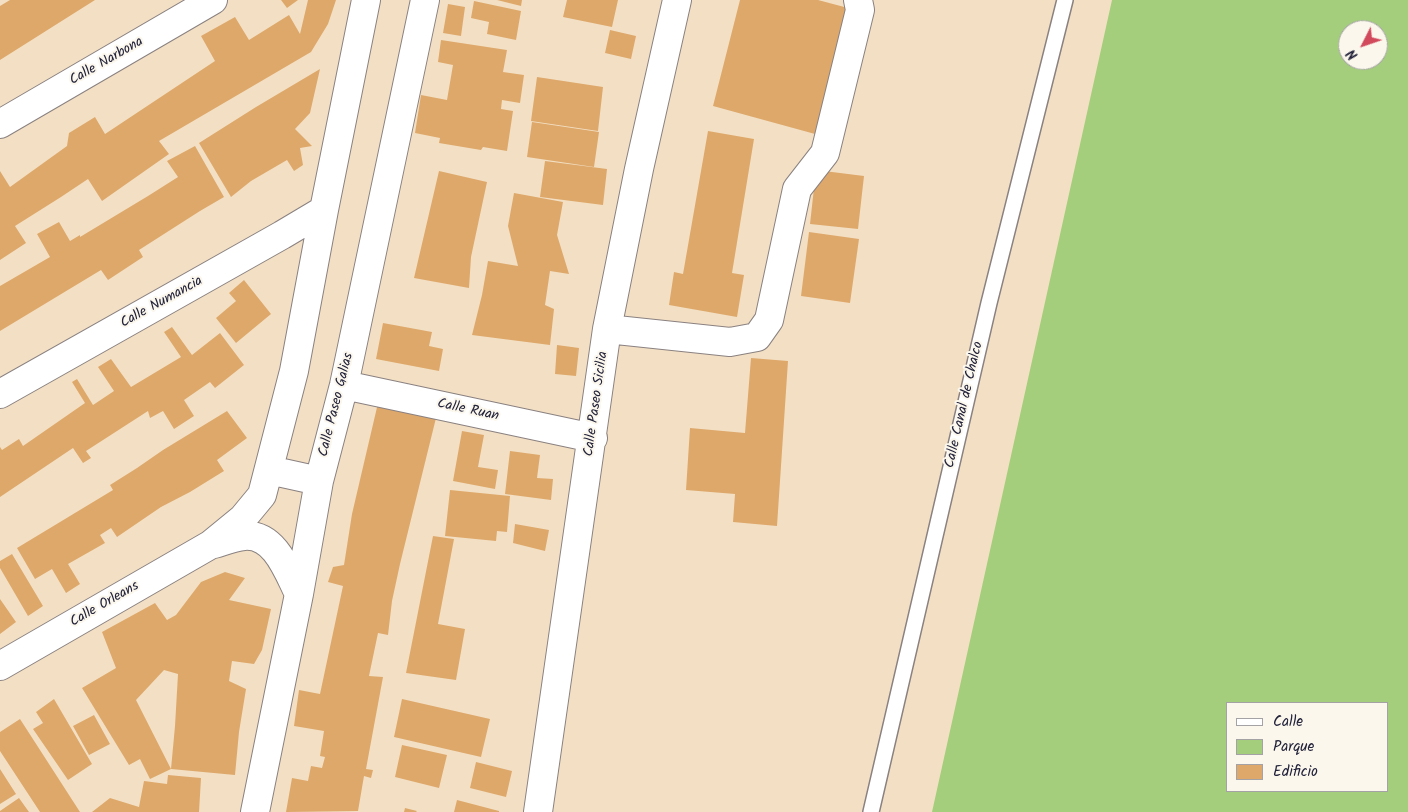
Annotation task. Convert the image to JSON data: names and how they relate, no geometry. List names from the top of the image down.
{
  "streets": {
    "street": [
      "Calle Narbona",
      "Calle Numancia",
      "Calle Paseo Sicilia",
      "Calle Paseo Galias",
      "Calle Ruan",
      "Calle Orleans"
    ],
    "lane": ["Calle Canal de Chalco"]
  },
  "crossings": [
    ["Calle Paseo Sicilia", "Calle Ruan"],
    ["Calle Paseo Galias", "Calle Ruan"]
  ],
  "legend": ["Calle", "Parque", "Edificio"],
  "north": "bottom left"
}
